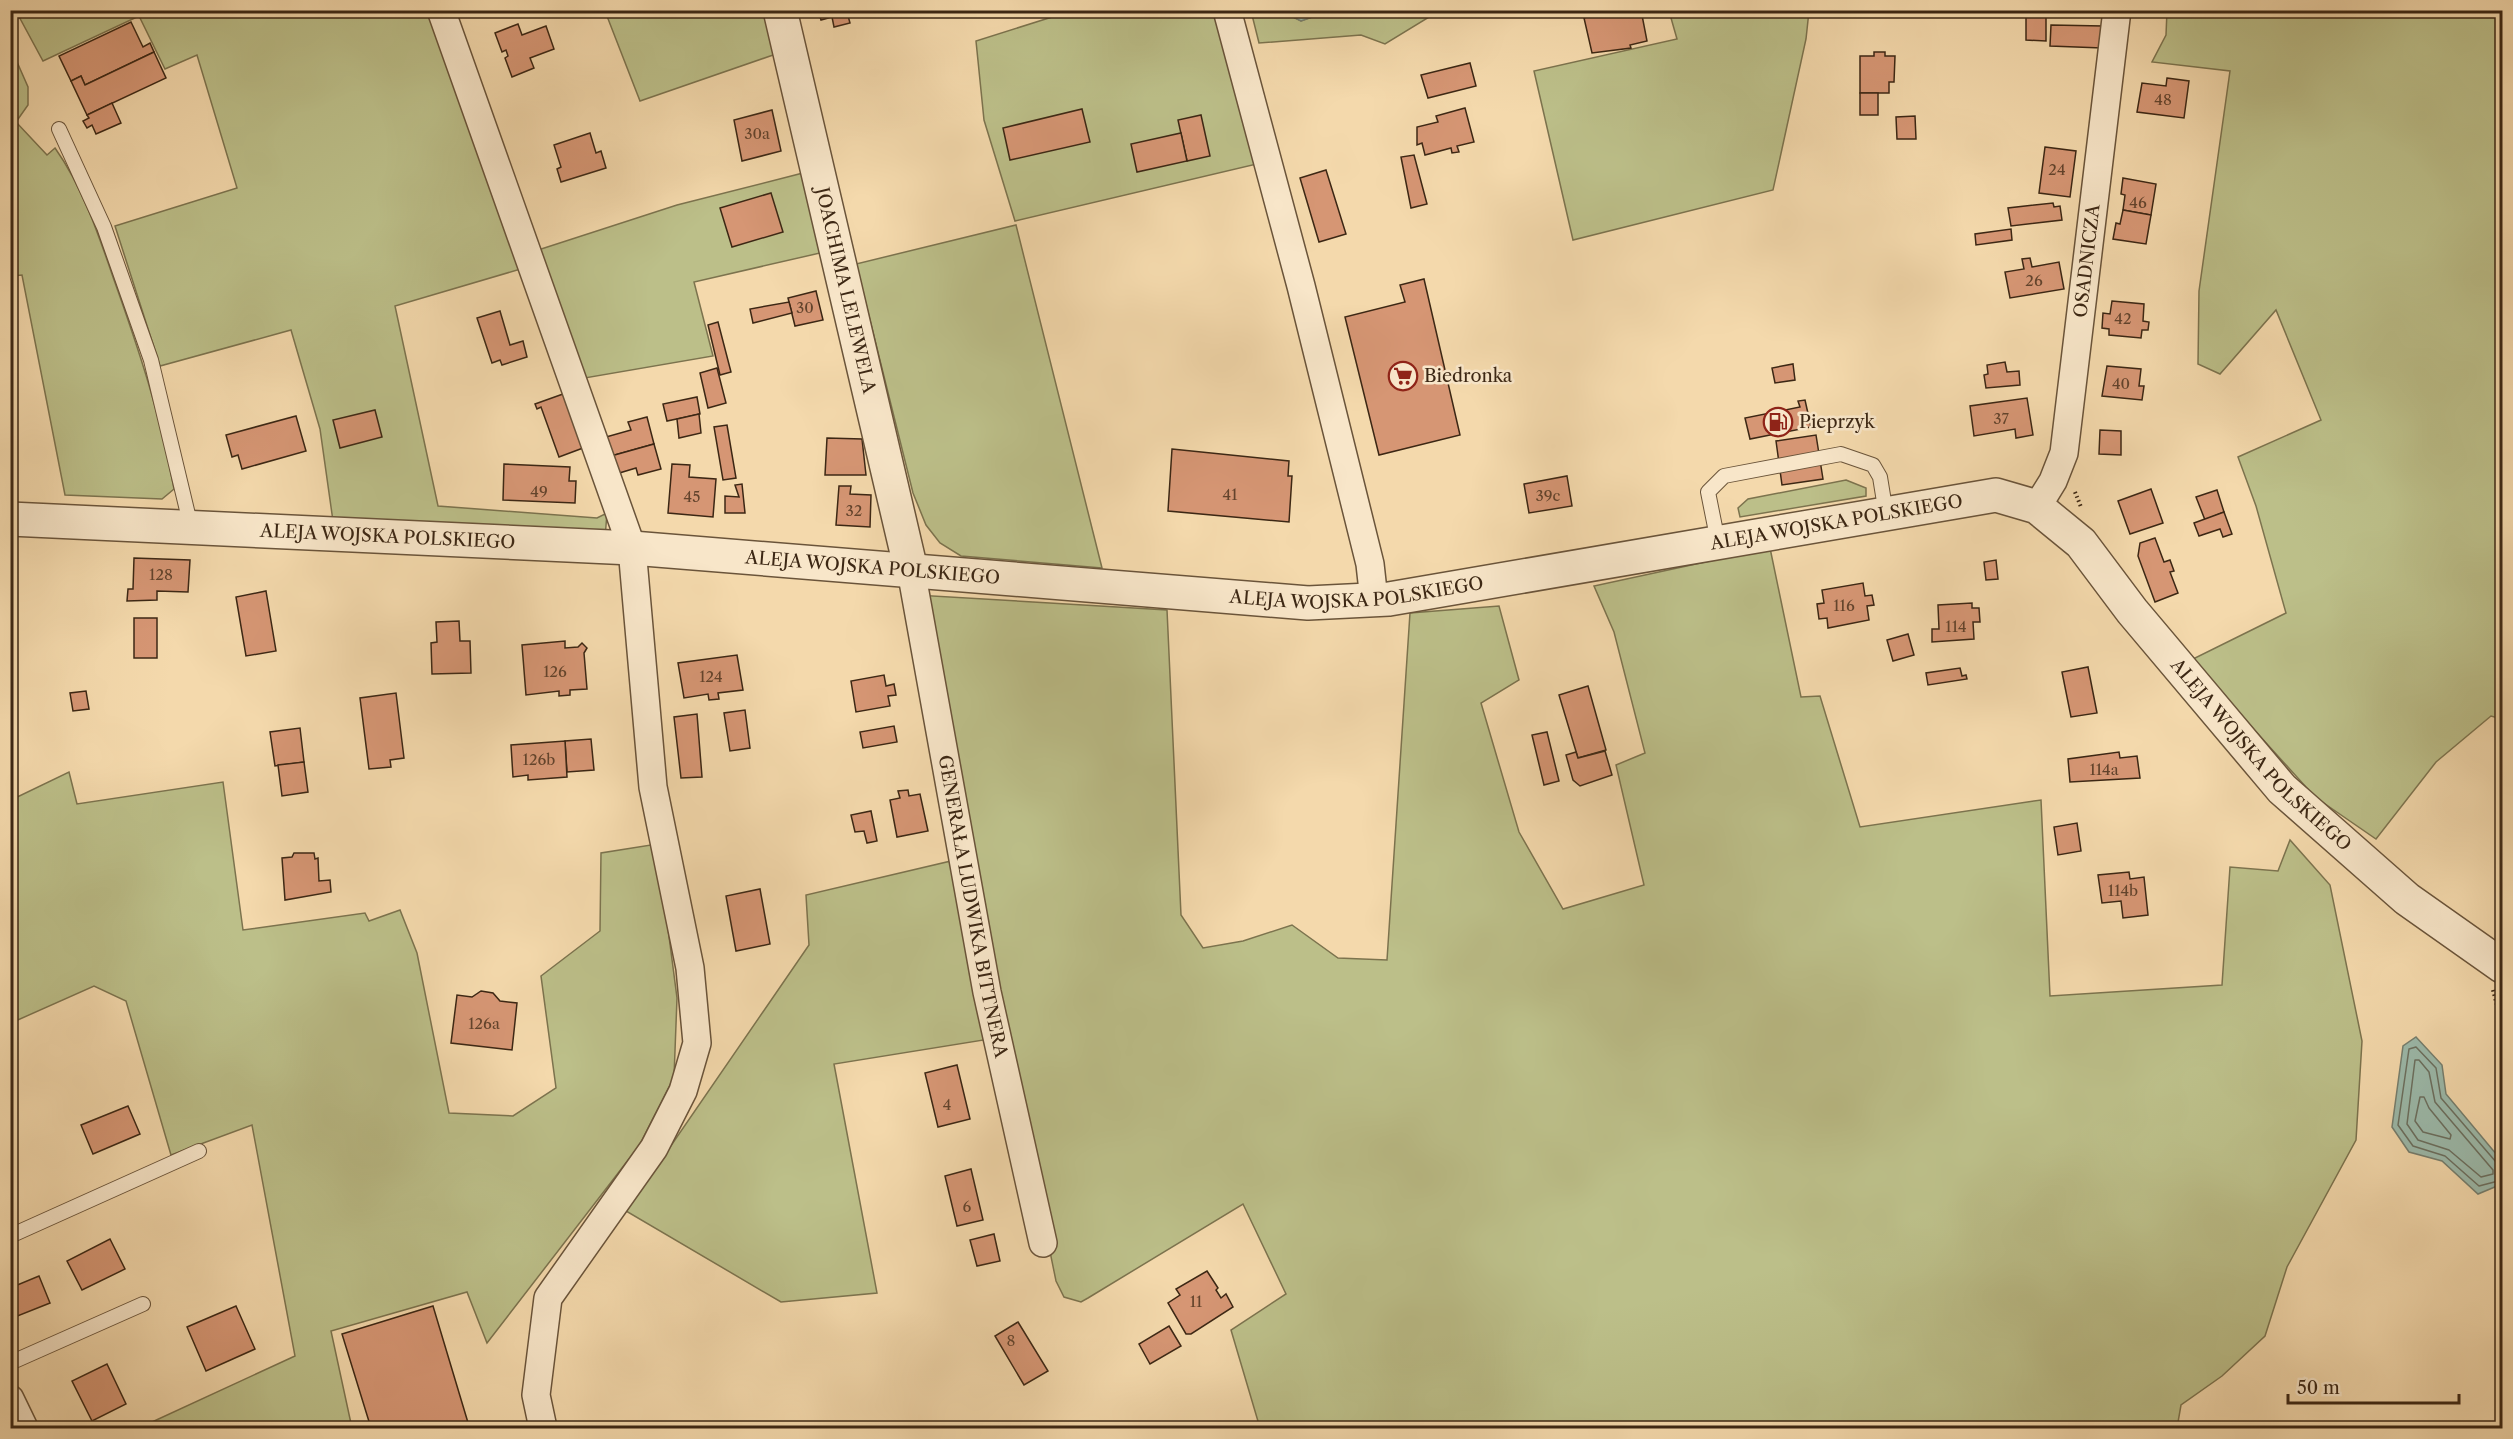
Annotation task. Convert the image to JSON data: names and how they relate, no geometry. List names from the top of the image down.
{
  "streets": {
    "street": [
      "OSADNICZA",
      "JOACHIMA LELEWELA",
      "ALEJA WOJSKA POLSKIEGO",
      "GENERAŁA LUDWIKA BITTNERA"
    ]
  },
  "crossings": [
    ["OSADNICZA", "ALEJA WOJSKA POLSKIEGO"],
    ["JOACHIMA LELEWELA", "ALEJA WOJSKA POLSKIEGO"],
    ["JOACHIMA LELEWELA", "GENERAŁA LUDWIKA BITTNERA"],
    ["ALEJA WOJSKA POLSKIEGO", "GENERAŁA LUDWIKA BITTNERA"]
  ],
  "places": {
    "supermarket": ["Biedronka"],
    "fuel station": ["Pieprzyk"]
  },
  "house_numbers": [
    "48",
    "30a",
    "24",
    "46",
    "26",
    "30",
    "42",
    "40",
    "37",
    "49",
    "41",
    "39c",
    "45",
    "32",
    "128",
    "116",
    "114",
    "126",
    "124",
    "126b",
    "114a",
    "114b",
    "126a",
    "4",
    "6",
    "11",
    "8"
  ],
  "scale_bar": "50 m"
}
